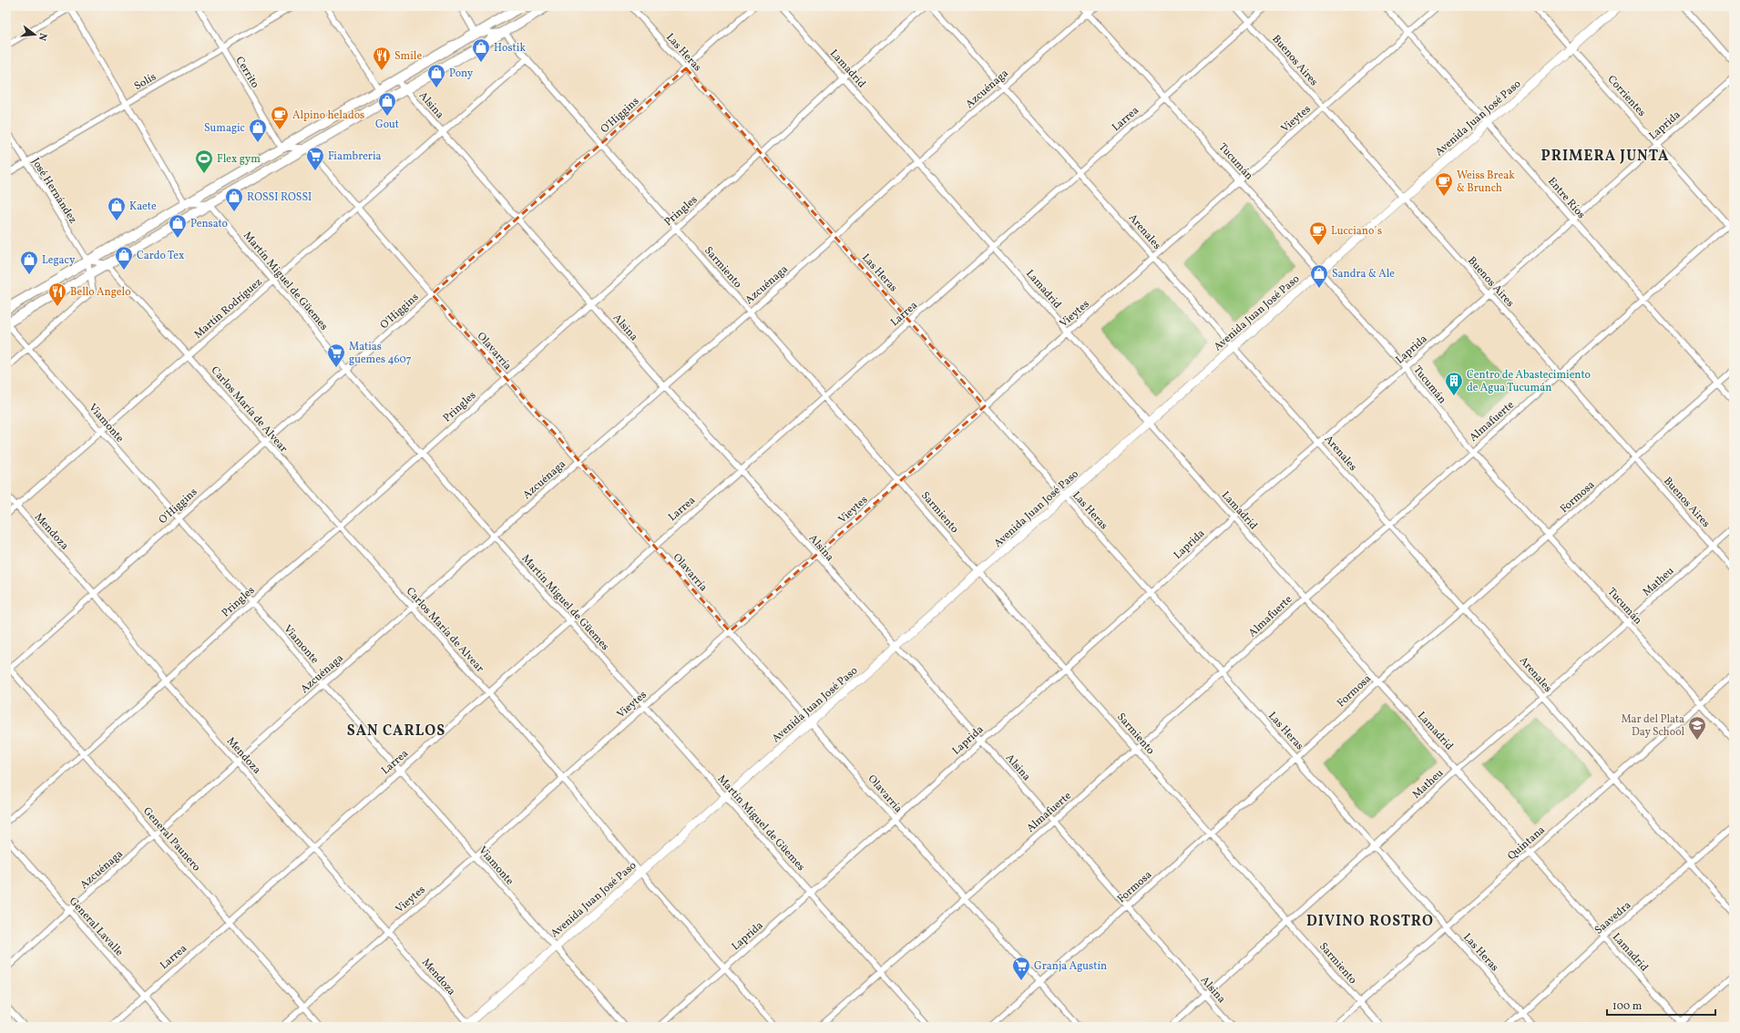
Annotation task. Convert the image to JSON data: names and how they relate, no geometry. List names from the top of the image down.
{
  "streets": {
    "main road": ["Avenida Juan José Paso"],
    "street": [
      "Las Heras",
      "Buenos Aires",
      "Lamadrid",
      "Cerrito",
      "Solís",
      "Azcuénaga",
      "Corrientes",
      "Alsina",
      "O'Higgins",
      "Larrea",
      "Vieytes",
      "Laprida",
      "Tucumán",
      "José Hernández",
      "Entre Ríos",
      "Pringles",
      "Arenales",
      "Sarmiento",
      "Martín Miguel de Güemes",
      "Martín Rodríguez",
      "Olavarría",
      "Carlos María de Alvear",
      "Almafuerte",
      "Viamonte",
      "Formosa",
      "Mendoza",
      "Matheu",
      "General Paunero",
      "Quintana",
      "Saavedra",
      "General Lavalle"
    ]
  },
  "crossings": [
    ["Las Heras", "Azcuénaga"],
    ["Las Heras", "O'Higgins"],
    ["Las Heras", "Avenida Juan José Paso"],
    ["Las Heras", "Larrea"],
    ["Las Heras", "Vieytes"],
    ["Las Heras", "Laprida"],
    ["Las Heras", "Pringles"],
    ["Las Heras", "Almafuerte"],
    ["Las Heras", "Formosa"],
    ["Las Heras", "Matheu"],
    ["Las Heras", "Quintana"],
    ["Las Heras", "Saavedra"],
    ["Buenos Aires", "Avenida Juan José Paso"],
    ["Buenos Aires", "Larrea"],
    ["Buenos Aires", "Vieytes"],
    ["Buenos Aires", "Laprida"],
    ["Buenos Aires", "Almafuerte"],
    ["Buenos Aires", "Formosa"],
    ["Buenos Aires", "Matheu"],
    ["Lamadrid", "Azcuénaga"],
    ["Lamadrid", "Avenida Juan José Paso"],
    ["Lamadrid", "Larrea"],
    ["Lamadrid", "Vieytes"],
    ["Lamadrid", "Laprida"],
    ["Lamadrid", "Pringles"],
    ["Lamadrid", "Almafuerte"],
    ["Lamadrid", "Formosa"],
    ["Lamadrid", "Matheu"],
    ["Lamadrid", "Quintana"],
    ["Lamadrid", "Saavedra"],
    ["Cerrito", "Solís"],
    ["Solís", "José Hernández"],
    ["Azcuénaga", "Alsina"],
    ["Azcuénaga", "Tucumán"],
    ["Azcuénaga", "Arenales"],
    ["Azcuénaga", "Sarmiento"],
    ["Azcuénaga", "Martín Miguel de Güemes"],
    ["Azcuénaga", "Olavarría"],
    ["Azcuénaga", "Carlos María de Alvear"],
    ["Azcuénaga", "Viamonte"],
    ["Azcuénaga", "Mendoza"],
    ["Azcuénaga", "General Paunero"],
    ["Azcuénaga", "General Lavalle"],
    ["Corrientes", "Avenida Juan José Paso"],
    ["Corrientes", "Laprida"],
    ["Corrientes", "Almafuerte"],
    ["Alsina", "O'Higgins"],
    ["Alsina", "Avenida Juan José Paso"],
    ["Alsina", "Larrea"],
    ["Alsina", "Vieytes"],
    ["Alsina", "Laprida"],
    ["Alsina", "Pringles"],
    ["Alsina", "Martín Rodríguez"],
    ["Alsina", "Almafuerte"],
    ["Alsina", "Formosa"],
    ["Alsina", "Matheu"],
    ["O'Higgins", "Sarmiento"],
    ["O'Higgins", "Martín Miguel de Güemes"],
    ["O'Higgins", "Olavarría"],
    ["O'Higgins", "Carlos María de Alvear"],
    ["O'Higgins", "Viamonte"],
    ["O'Higgins", "Mendoza"],
    ["O'Higgins", "General Paunero"],
    ["Avenida Juan José Paso", "Tucumán"],
    ["Avenida Juan José Paso", "Entre Ríos"],
    ["Avenida Juan José Paso", "Arenales"],
    ["Avenida Juan José Paso", "Sarmiento"],
    ["Avenida Juan José Paso", "Martín Miguel de Güemes"],
    ["Avenida Juan José Paso", "Olavarría"],
    ["Avenida Juan José Paso", "Carlos María de Alvear"],
    ["Avenida Juan José Paso", "Viamonte"],
    ["Avenida Juan José Paso", "Mendoza"],
    ["Larrea", "Tucumán"],
    ["Larrea", "Arenales"],
    ["Larrea", "Sarmiento"],
    ["Larrea", "Martín Miguel de Güemes"],
    ["Larrea", "Olavarría"],
    ["Larrea", "Carlos María de Alvear"],
    ["Larrea", "Viamonte"],
    ["Larrea", "Mendoza"],
    ["Larrea", "General Paunero"],
    ["Larrea", "General Lavalle"],
    ["Vieytes", "Tucumán"],
    ["Vieytes", "Entre Ríos"],
    ["Vieytes", "Arenales"],
    ["Vieytes", "Sarmiento"],
    ["Vieytes", "Martín Miguel de Güemes"],
    ["Vieytes", "Olavarría"],
    ["Vieytes", "Carlos María de Alvear"],
    ["Vieytes", "Viamonte"],
    ["Vieytes", "Mendoza"],
    ["Vieytes", "General Paunero"],
    ["Laprida", "Tucumán"],
    ["Laprida", "Entre Ríos"],
    ["Laprida", "Arenales"],
    ["Laprida", "Sarmiento"],
    ["Laprida", "Martín Miguel de Güemes"],
    ["Laprida", "Olavarría"],
    ["Laprida", "Carlos María de Alvear"],
    ["Tucumán", "Almafuerte"],
    ["Tucumán", "Formosa"],
    ["Tucumán", "Matheu"],
    ["Tucumán", "Quintana"],
    ["Entre Ríos", "Almafuerte"],
    ["Entre Ríos", "Formosa"],
    ["Pringles", "Sarmiento"],
    ["Pringles", "Martín Miguel de Güemes"],
    ["Pringles", "Olavarría"],
    ["Pringles", "Carlos María de Alvear"],
    ["Pringles", "Viamonte"],
    ["Pringles", "Mendoza"],
    ["Pringles", "General Paunero"],
    ["Arenales", "Almafuerte"],
    ["Arenales", "Formosa"],
    ["Arenales", "Matheu"],
    ["Arenales", "Quintana"],
    ["Arenales", "Saavedra"],
    ["Sarmiento", "Martín Rodríguez"],
    ["Sarmiento", "Almafuerte"],
    ["Sarmiento", "Formosa"],
    ["Sarmiento", "Matheu"],
    ["Sarmiento", "Quintana"],
    ["Martín Miguel de Güemes", "Martín Rodríguez"],
    ["Martín Miguel de Güemes", "Almafuerte"],
    ["Martín Rodríguez", "Olavarría"],
    ["Martín Rodríguez", "Carlos María de Alvear"],
    ["Martín Rodríguez", "Viamonte"],
    ["Martín Rodríguez", "Mendoza"],
    ["Olavarría", "Almafuerte"],
    ["Olavarría", "Formosa"]
  ],
  "districts": ["PRIMERA JUNTA", "SAN CARLOS", "DIVINO ROSTRO"],
  "places": {
    "shop": [
      "Hostik",
      "Pony",
      "Gout",
      "Sumagic",
      "ROSSI ROSSI",
      "Kaete",
      "Pensato",
      "Cardo Tex",
      "Legacy",
      "Sandra & Ale"
    ],
    "restaurant": ["Smile", "Bello Angelo"],
    "cafe": ["Alpino helados", "Weiss Break & Brunch", "Lucciano´s"],
    "supermarket": ["Fiambreria", "Matias guemes 4607", "Granja Agustín"],
    "sports": ["Flex gym"],
    "building": ["Centro de Abastecimiento de Agua Tucumán"],
    "school or university": ["Mar del Plata Day School"]
  },
  "scale_bar": "100 m",
  "north": "right"
}
